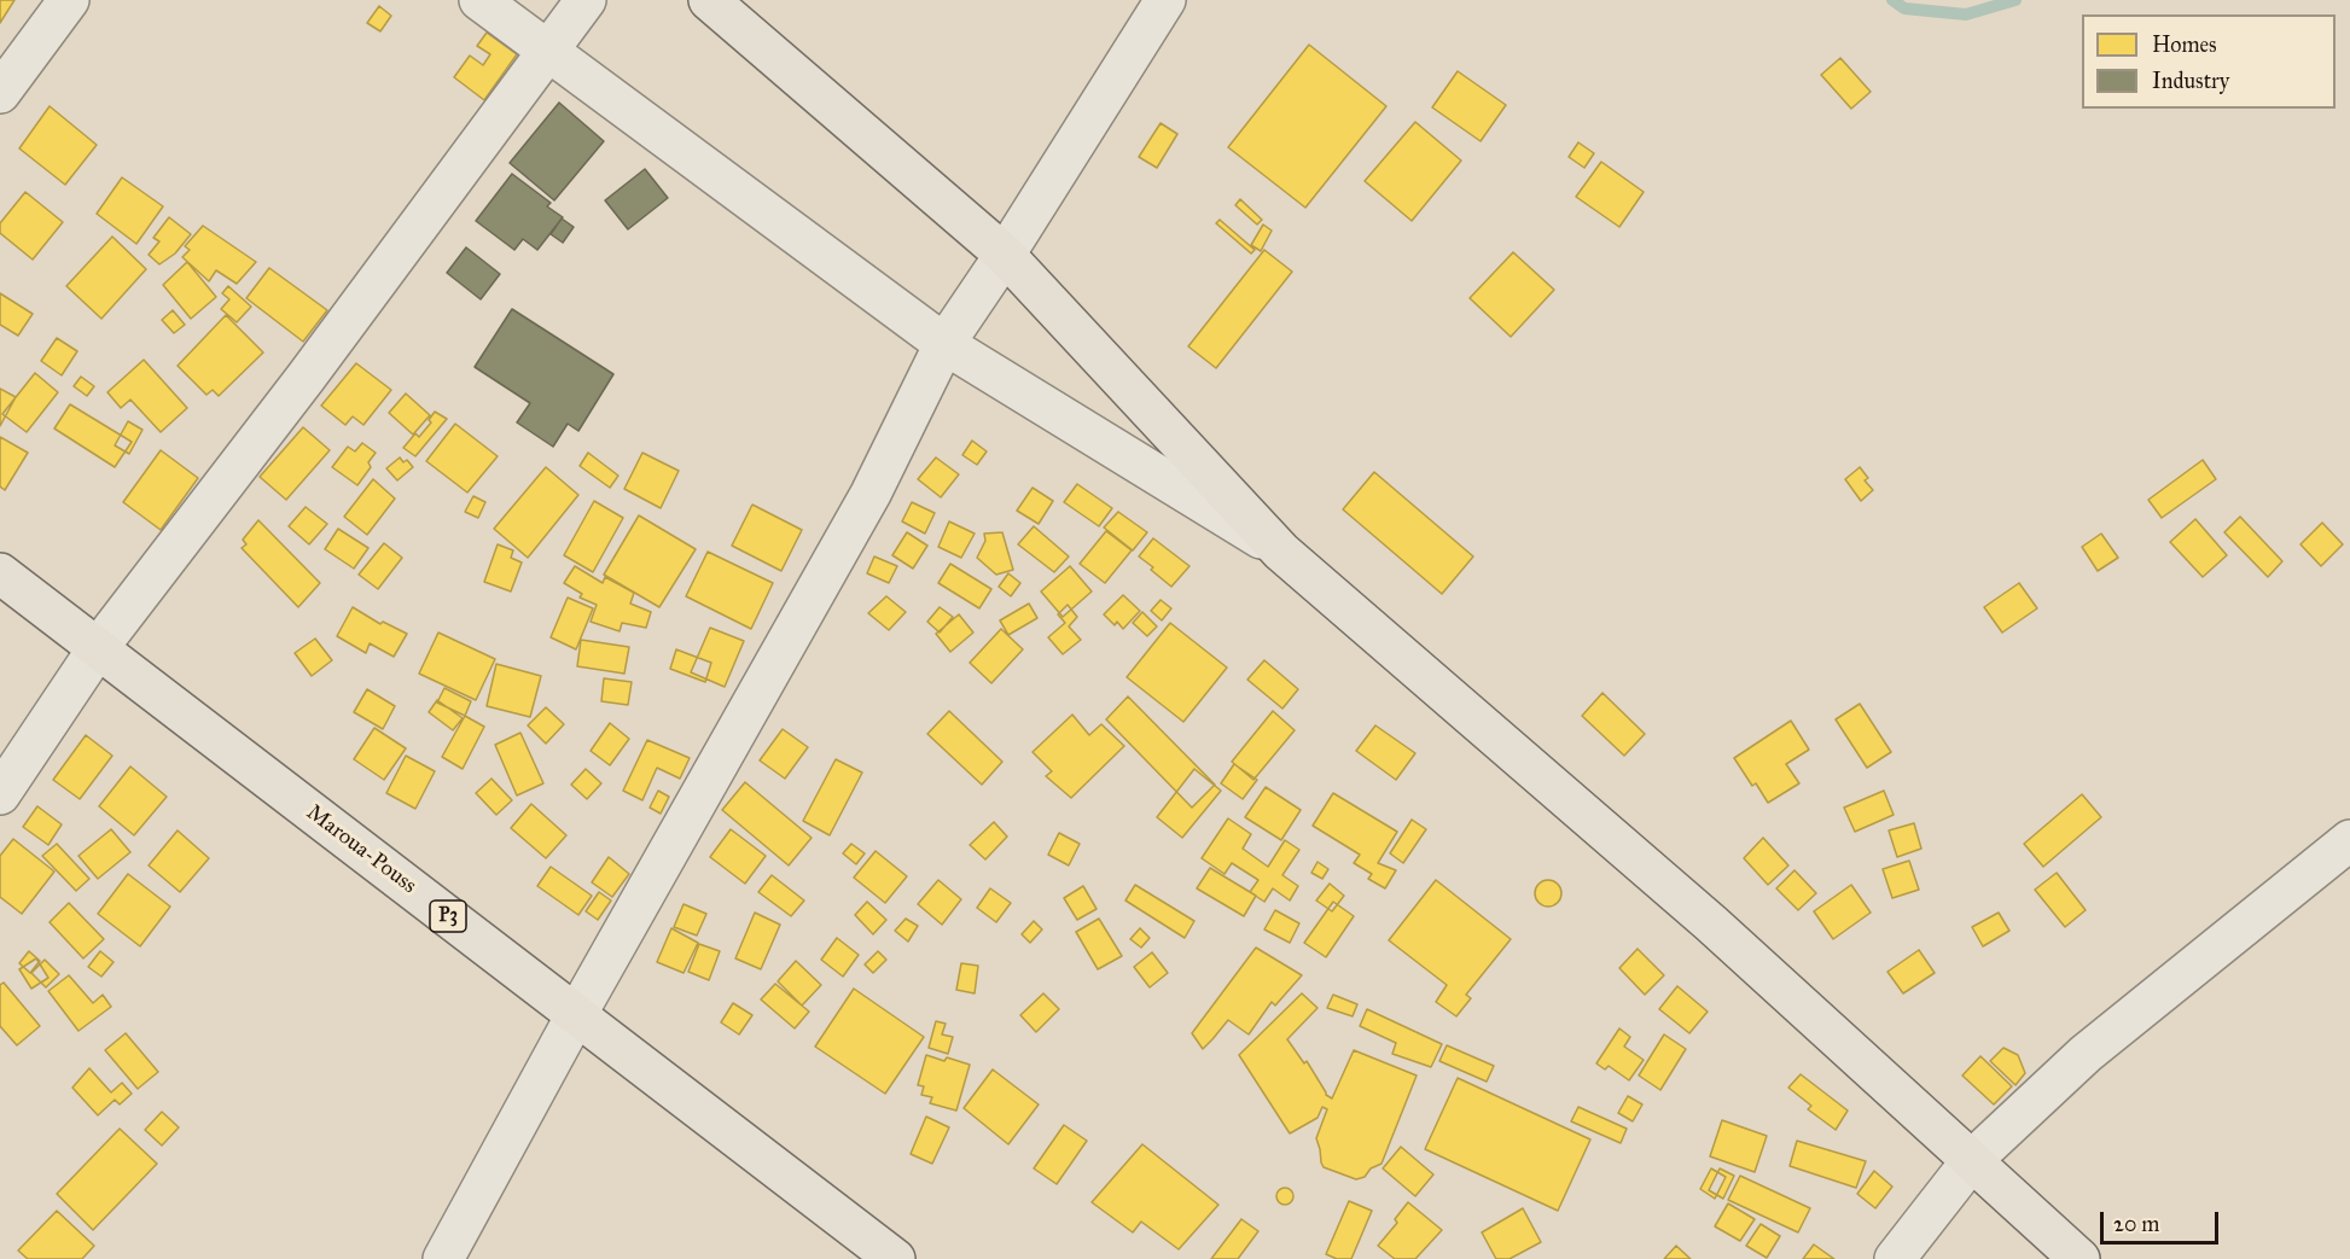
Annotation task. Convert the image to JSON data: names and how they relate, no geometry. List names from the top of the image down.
{
  "streets": {
    "main road": ["Maroua-Pouss", "P3"]
  },
  "legend": ["Homes", "Industry"],
  "scale_bar": "20 m"
}
